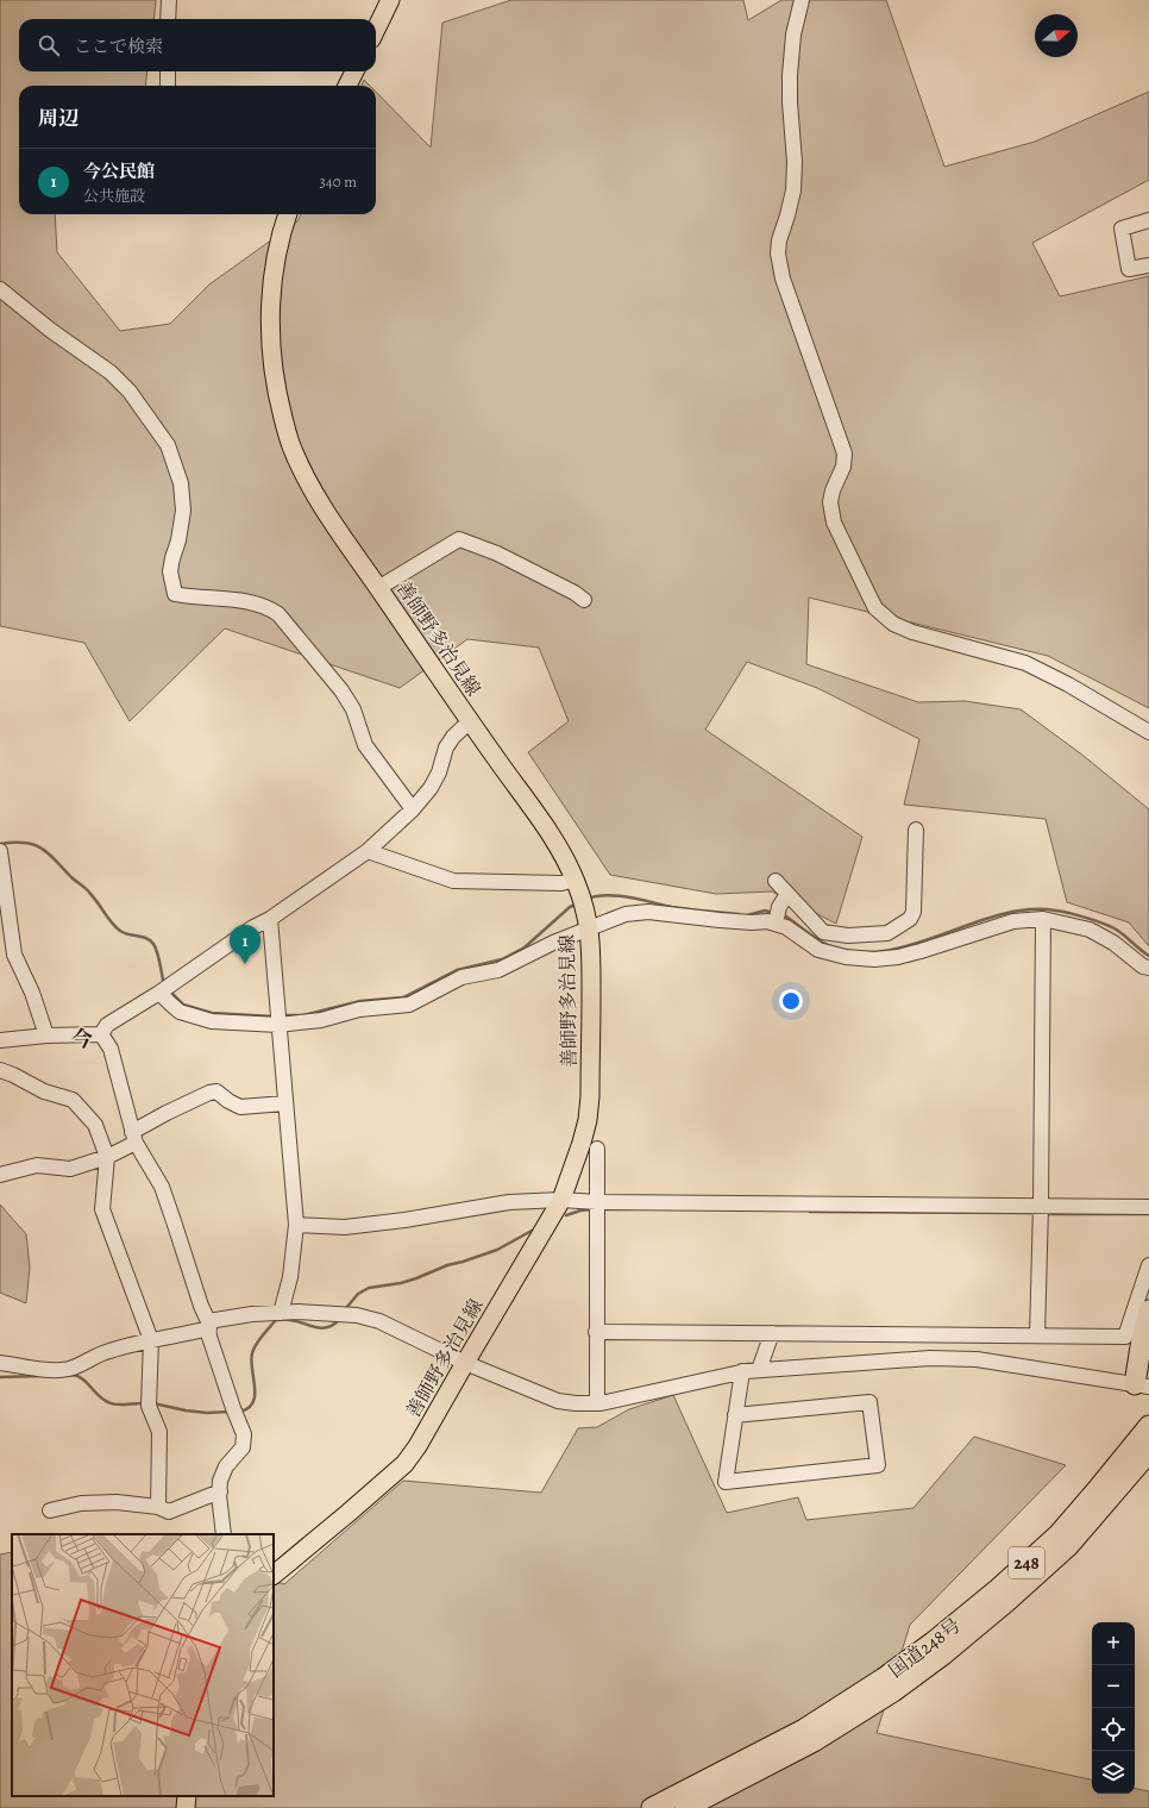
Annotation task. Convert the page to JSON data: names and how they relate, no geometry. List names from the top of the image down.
{
  "streets": {
    "highway": ["248", "国道248号"],
    "main road": ["善師野多治見線"]
  },
  "districts": ["今"],
  "north": "right",
  "page": {
    "search": "ここで検索",
    "heading": "周辺",
    "list": [
      {
        "mark": "1",
        "name": "今公民館",
        "note": "公共施設",
        "value": "340 m"
      }
    ],
    "pins": "1",
    "map_buttons": ["+", "−"]
  }
}
